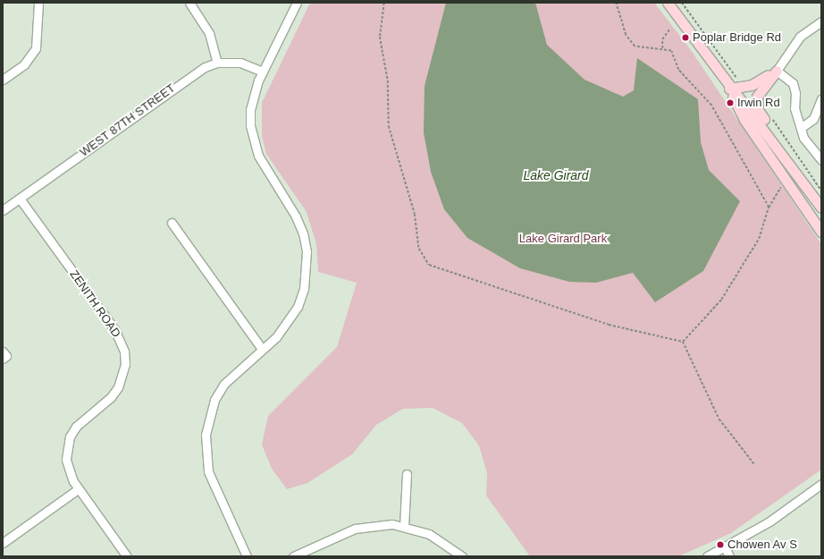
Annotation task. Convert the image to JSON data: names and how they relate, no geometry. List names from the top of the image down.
{
  "streets": {
    "street": ["WEST 87TH STREET", "ZENITH ROAD"]
  },
  "crossings": [
    ["WEST 87TH STREET", "ZENITH ROAD"]
  ],
  "water": ["Lake Girard"],
  "parks": ["Lake Girard Park"],
  "places": ["Poplar Bridge Rd", "Irwin Rd", "Chowen Av S"]
}
